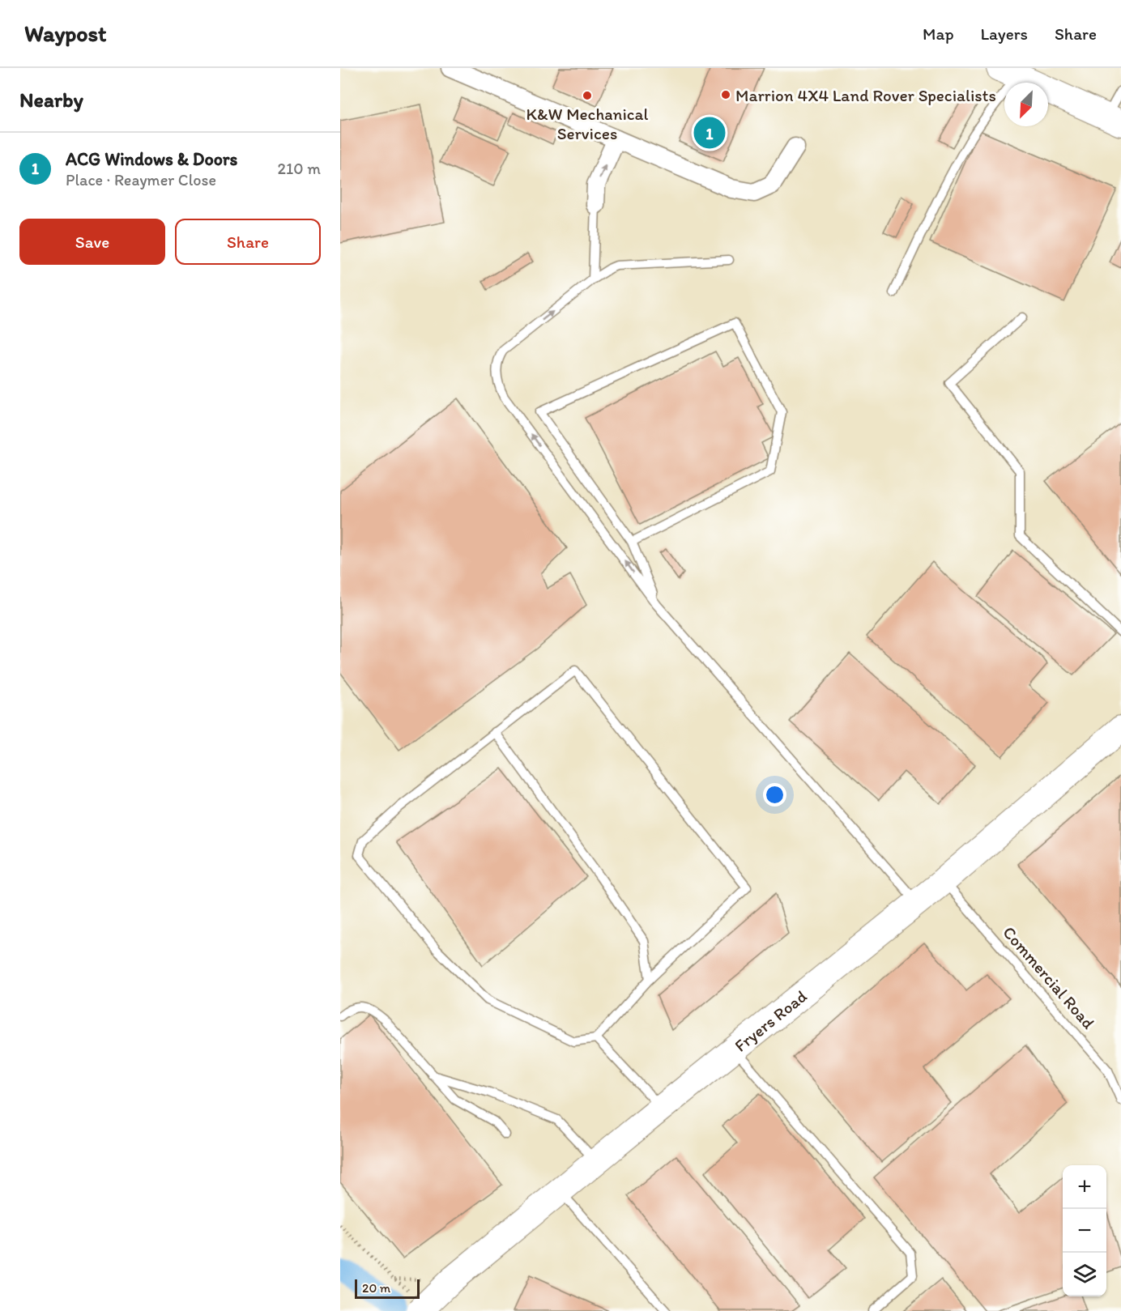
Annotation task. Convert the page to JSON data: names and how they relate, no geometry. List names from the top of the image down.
{
  "streets": {
    "street": ["Fryers Road"],
    "lane": ["Commercial Road"]
  },
  "crossings": [
    ["Commercial Road", "Fryers Road"]
  ],
  "places": ["Marrion 4X4 Land Rover Specialists", "K&W Mechanical Services"],
  "scale_bar": "20 m",
  "north": "bottom left",
  "page": {
    "header": "Waypost",
    "nav": ["Map", "Layers", "Share"],
    "heading": "Nearby",
    "pins": "1",
    "list": [
      {
        "mark": "1",
        "name": "ACG Windows & Doors",
        "note": "Place · Reaymer Close",
        "value": "210 m"
      }
    ],
    "buttons": ["Save", "Share"],
    "map_buttons": ["+", "−"],
    "scale": "20 m"
  }
}
